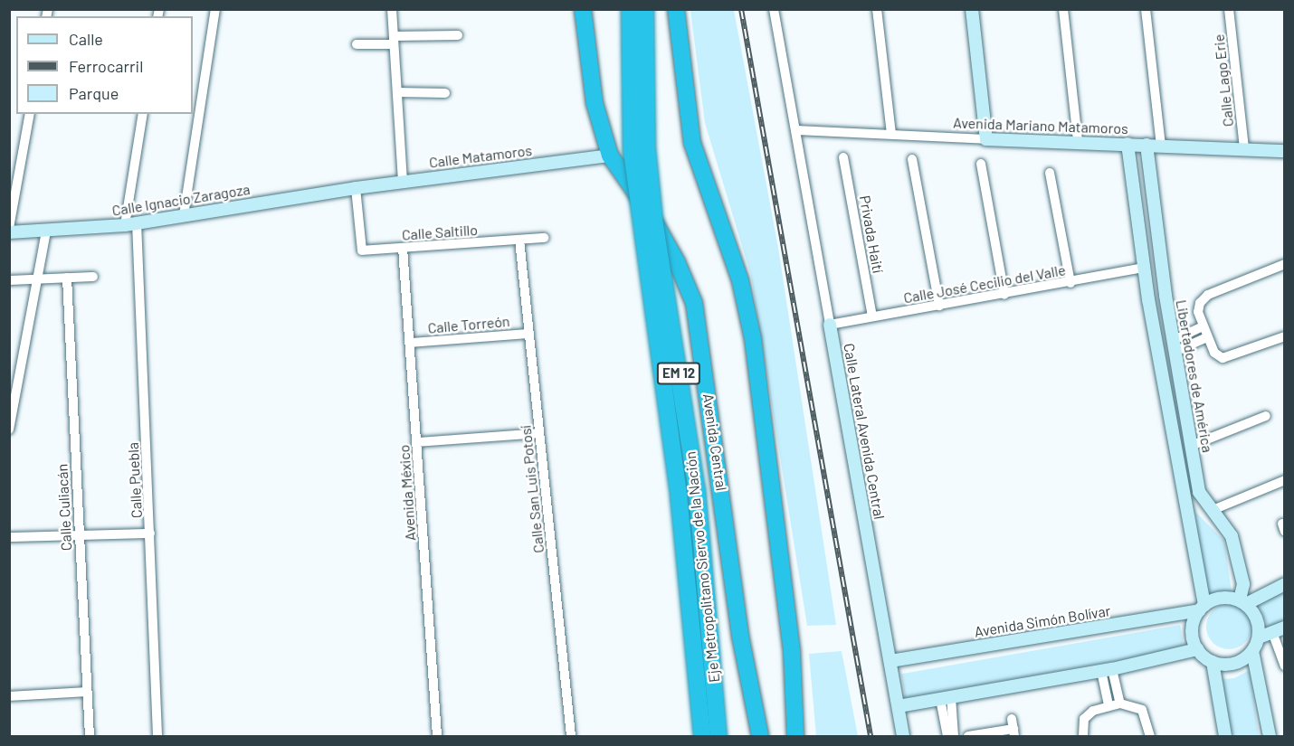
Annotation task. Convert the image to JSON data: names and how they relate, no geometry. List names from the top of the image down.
{
  "streets": {
    "highway": ["EM 12", "Avenida Central", "Eje Metropolitano Siervo de la Nación"],
    "street": [
      "Calle Lago Erie",
      "Avenida Mariano Matamoros",
      "Calle Matamoros",
      "Calle Ignacio Zaragoza",
      "Calle Saltillo",
      "Privada Haití",
      "Calle José Cecilio del Valle",
      "Calle Torreón",
      "Libertadores de América",
      "Calle Lateral Avenida Central",
      "Calle Puebla",
      "Calle San Luis Potosí",
      "Avenida México",
      "Calle Culiacán",
      "Avenida Simón Bolívar"
    ]
  },
  "crossings": [
    ["Calle Lago Erie", "Avenida Mariano Matamoros"],
    ["Avenida Mariano Matamoros", "Libertadores de América"],
    ["Avenida Mariano Matamoros", "Calle Lateral Avenida Central"],
    ["Calle Matamoros", "Calle Ignacio Zaragoza"],
    ["Calle Matamoros", "Calle Saltillo"],
    ["Calle Matamoros", "Avenida Central"],
    ["Calle Ignacio Zaragoza", "Calle Saltillo"],
    ["Calle Ignacio Zaragoza", "Calle Puebla"],
    ["Calle Saltillo", "Calle San Luis Potosí"],
    ["Calle Saltillo", "Avenida México"],
    ["Privada Haití", "Calle José Cecilio del Valle"],
    ["Calle José Cecilio del Valle", "Calle Lateral Avenida Central"],
    ["Calle Torreón", "Calle San Luis Potosí"],
    ["Calle Torreón", "Avenida México"],
    ["Libertadores de América", "Avenida Simón Bolívar"],
    ["Calle Lateral Avenida Central", "Avenida Simón Bolívar"]
  ],
  "legend": ["Calle", "Ferrocarril", "Parque"]
}
